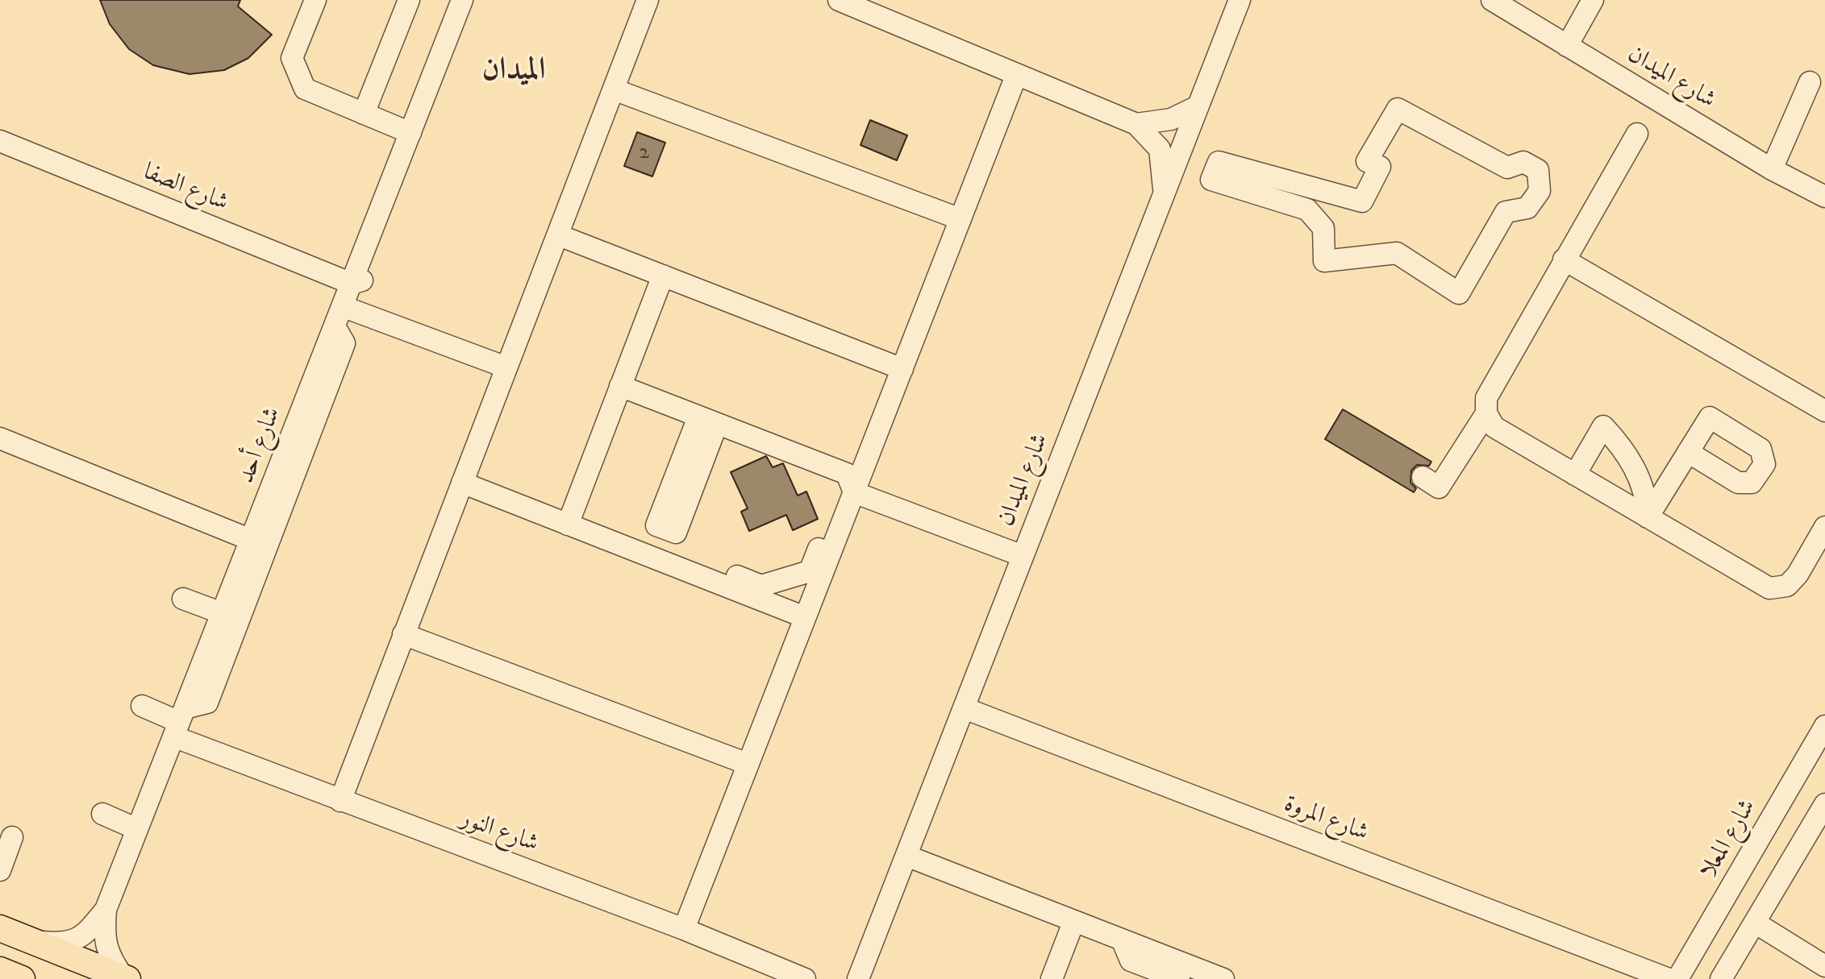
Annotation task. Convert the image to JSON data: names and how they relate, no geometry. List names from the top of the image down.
{
  "streets": {
    "street": [
      "شارع الميدان",
      "شارع الصفا",
      "شارع أحد",
      "شارع المروة",
      "شارع النور",
      "شارع المعلا"
    ]
  },
  "crossings": [
    ["شارع الميدان", "شارع المروة"],
    ["شارع الصفا", "شارع أحد"],
    ["شارع أحد", "شارع النور"]
  ],
  "districts": ["الميدان"],
  "house_numbers": ["2"]
}
